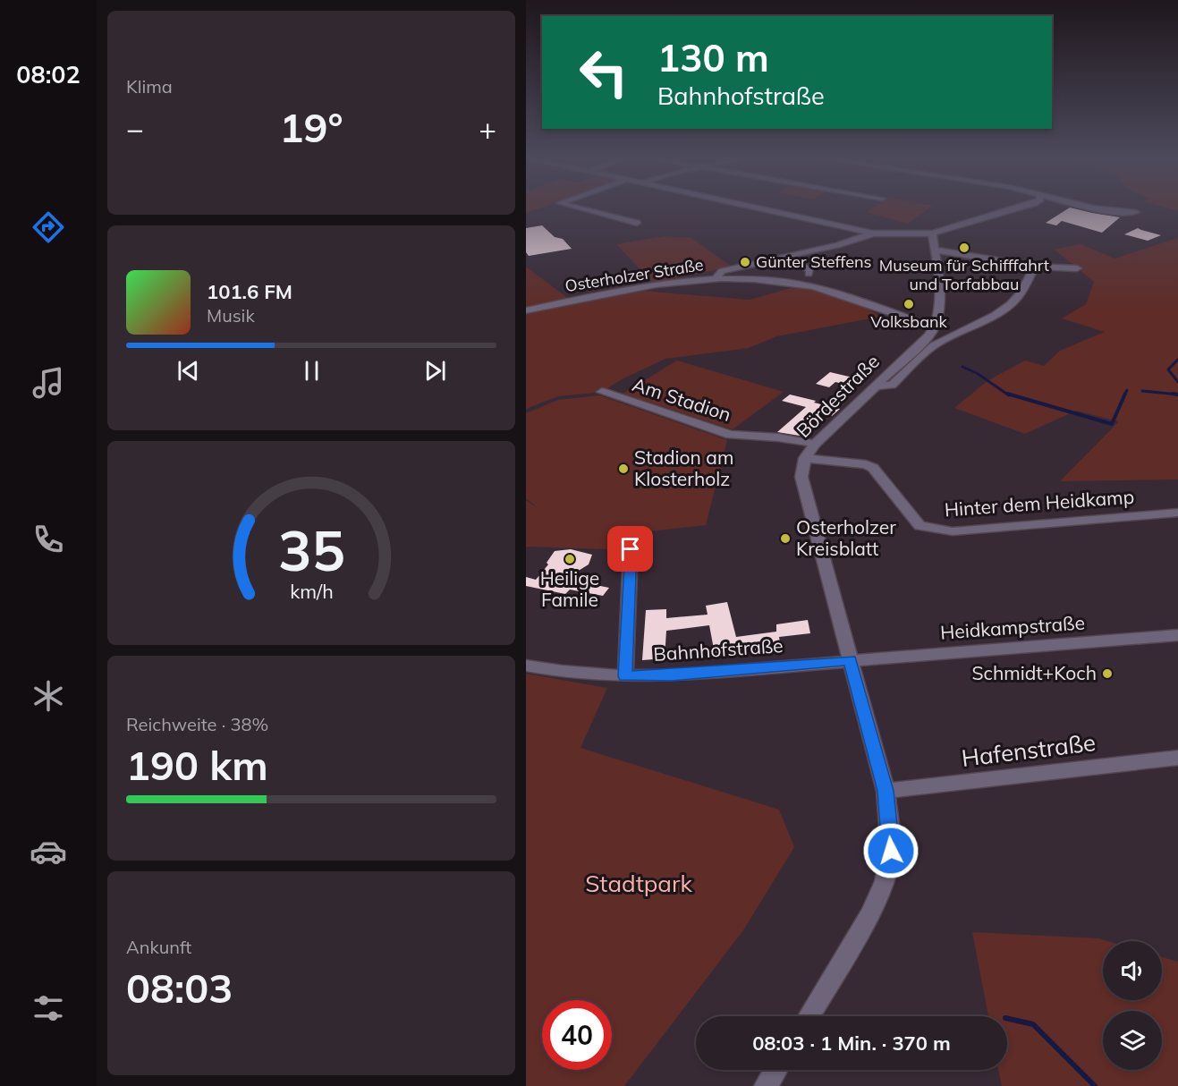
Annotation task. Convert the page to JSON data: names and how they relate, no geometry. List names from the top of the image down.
{
  "streets": {
    "street": [
      "Osterholzer Straße",
      "Bördestraße",
      "Am Stadion",
      "Hinter dem Heidkamp",
      "Heidkampstraße",
      "Bahnhofstraße",
      "Hafenstraße"
    ]
  },
  "crossings": [
    ["Osterholzer Straße", "Bördestraße"],
    ["Bördestraße", "Am Stadion"],
    ["Bördestraße", "Hinter dem Heidkamp"],
    ["Bördestraße", "Heidkampstraße"],
    ["Bördestraße", "Bahnhofstraße"],
    ["Bördestraße", "Hafenstraße"],
    ["Heidkampstraße", "Bahnhofstraße"]
  ],
  "parks": ["Stadtpark"],
  "places": [
    "Museum für Schifffahrt und Torfabbau",
    "Günter Steffens",
    "Volksbank",
    "Stadion am Klosterholz",
    "Osterholzer Kreisblatt",
    "Heilige Famile",
    "Schmidt+Koch"
  ],
  "page": {
    "tabs": "08:02",
    "tile": [
      "Klima",
      ["Reichweite · 38%", "190 km"],
      ["Ankunft", "08:03"]
    ],
    "turn": ["130 m", "Bahnhofstraße"],
    "heat": ["−", "19°", "+"],
    "song": ["101.6 FM", "Musik"],
    "limit": "40",
    "trip": "08:03 · 1 Min. · 370 m",
    "gauge": ["35", "km/h"]
  }
}
